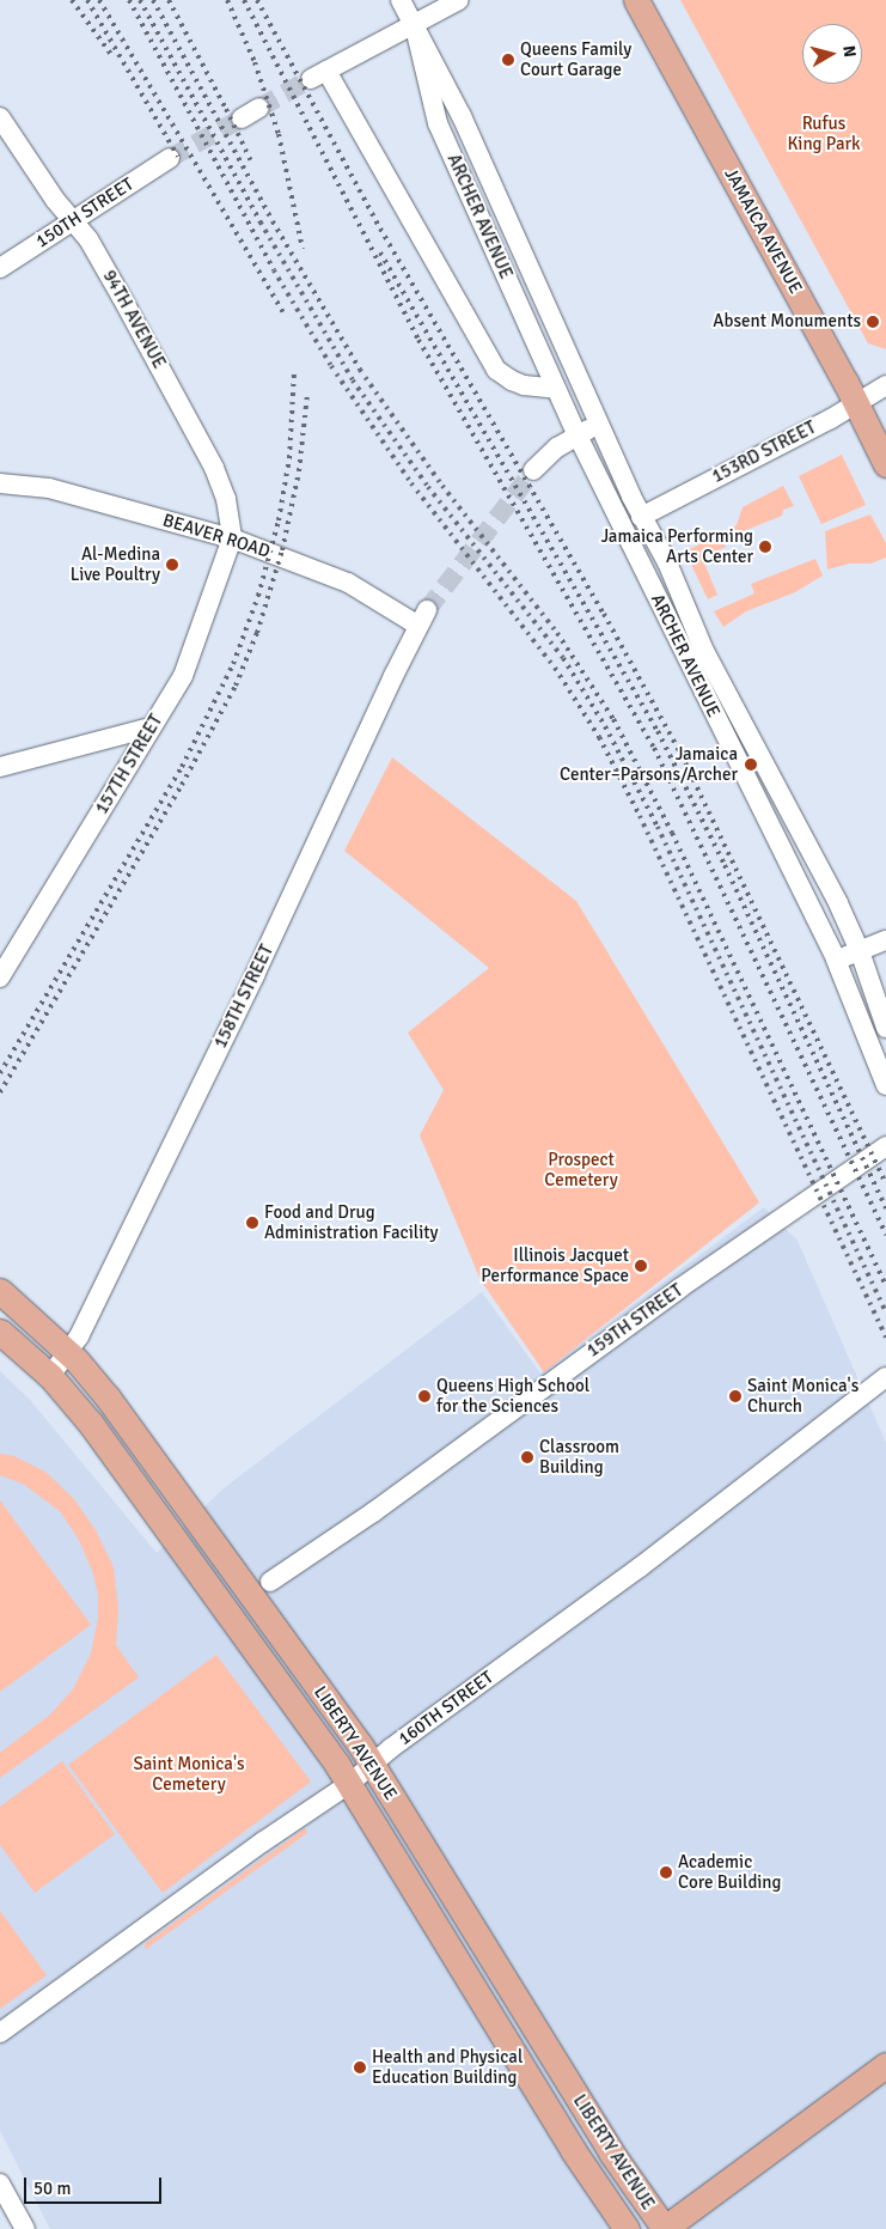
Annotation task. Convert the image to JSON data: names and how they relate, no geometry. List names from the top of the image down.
{
  "streets": {
    "main road": ["JAMAICA AVENUE", "LIBERTY AVENUE"],
    "street": [
      "150TH STREET",
      "ARCHER AVENUE",
      "94TH AVENUE",
      "153RD STREET",
      "BEAVER ROAD",
      "157TH STREET",
      "158TH STREET",
      "159TH STREET",
      "160TH STREET"
    ]
  },
  "crossings": [
    ["150TH STREET", "94TH AVENUE"],
    ["ARCHER AVENUE", "153RD STREET"],
    ["JAMAICA AVENUE", "153RD STREET"],
    ["94TH AVENUE", "BEAVER ROAD"],
    ["94TH AVENUE", "157TH STREET"],
    ["BEAVER ROAD", "157TH STREET"],
    ["BEAVER ROAD", "158TH STREET"],
    ["158TH STREET", "LIBERTY AVENUE"],
    ["160TH STREET", "LIBERTY AVENUE"]
  ],
  "parks": ["Rufus King Park", "Prospect Cemetery", "Saint Monica's Cemetery"],
  "places": [
    "Queens Family Court Garage",
    "Absent Monuments",
    "Jamaica Performing Arts Center",
    "Al-Medina Live Poultry",
    "Jamaica Center–Parsons/Archer",
    "Food and Drug Administration Facility",
    "Illinois Jacquet Performance Space",
    "Queens High School for the Sciences",
    "Saint Monica's Church",
    "Classroom Building",
    "Academic Core Building",
    "Health and Physical Education Building"
  ],
  "scale_bar": "50 m",
  "north": "right"
}
